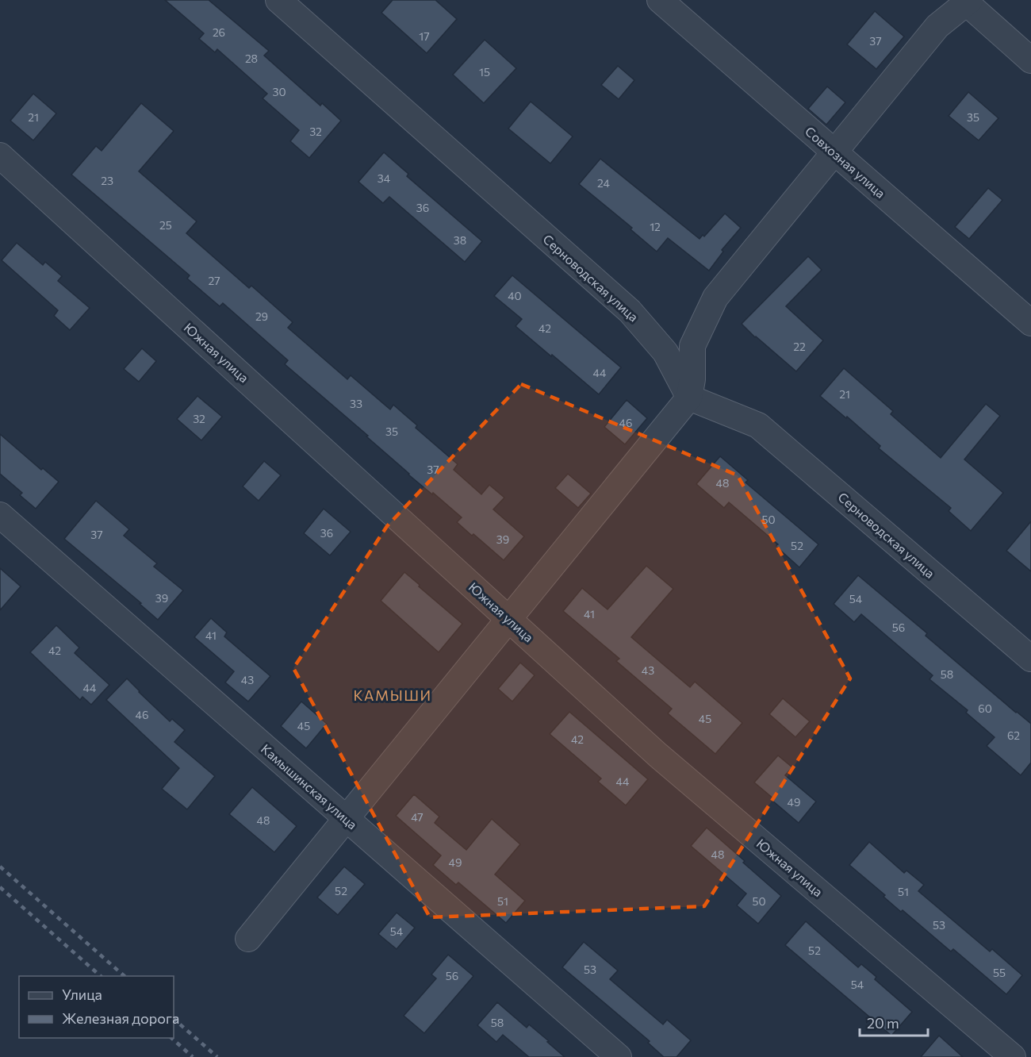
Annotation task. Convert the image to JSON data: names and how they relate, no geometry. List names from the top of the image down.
{
  "streets": {
    "street": [
      "Совхозная улица",
      "Серноводская улица",
      "Южная улица",
      "Камышинская улица"
    ]
  },
  "districts": ["КАМЫШИ"],
  "house_numbers": [
    "26",
    "17",
    "37",
    "28",
    "15",
    "30",
    "21",
    "35",
    "32",
    "34",
    "23",
    "24",
    "36",
    "25",
    "12",
    "38",
    "27",
    "40",
    "29",
    "42",
    "22",
    "44",
    "21",
    "33",
    "32",
    "46",
    "35",
    "37",
    "48",
    "50",
    "36",
    "37",
    "39",
    "52",
    "39",
    "54",
    "41",
    "56",
    "41",
    "42",
    "43",
    "58",
    "43",
    "44",
    "60",
    "46",
    "45",
    "45",
    "62",
    "42",
    "44",
    "49",
    "47",
    "48",
    "48",
    "49",
    "52",
    "51",
    "51",
    "50",
    "53",
    "54",
    "52",
    "53",
    "55",
    "56",
    "54",
    "58"
  ],
  "legend": ["Улица", "Железная дорога"],
  "scale_bar": "20 m"
}
